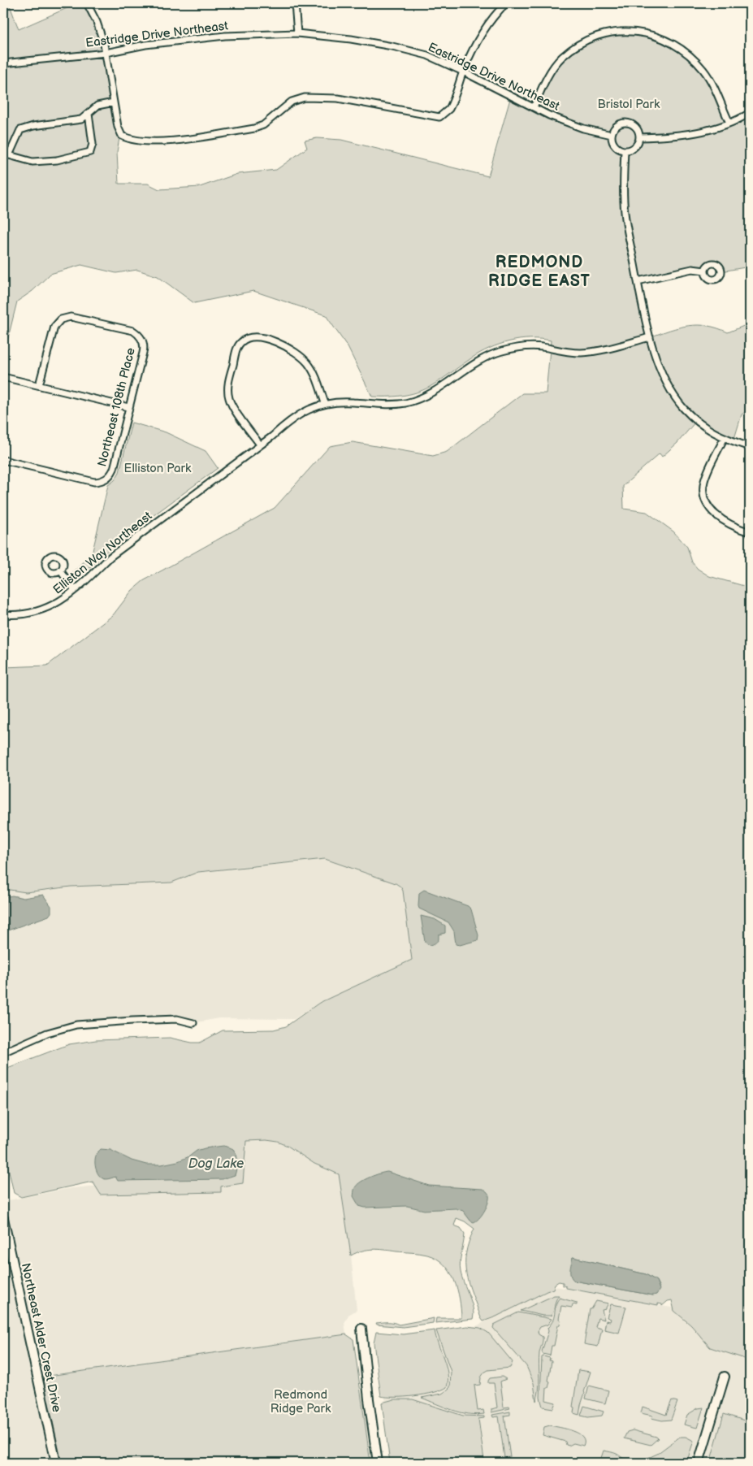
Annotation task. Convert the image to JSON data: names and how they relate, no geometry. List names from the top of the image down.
{
  "streets": {
    "street": [
      "Eastridge Drive Northeast",
      "Northeast 108th Place",
      "Elliston Way Northeast",
      "Northeast Alder Crest Drive"
    ]
  },
  "districts": ["REDMOND RIDGE EAST"],
  "water": ["Dog Lake"],
  "parks": ["Bristol Park", "Elliston Park", "Redmond Ridge Park"]
}
